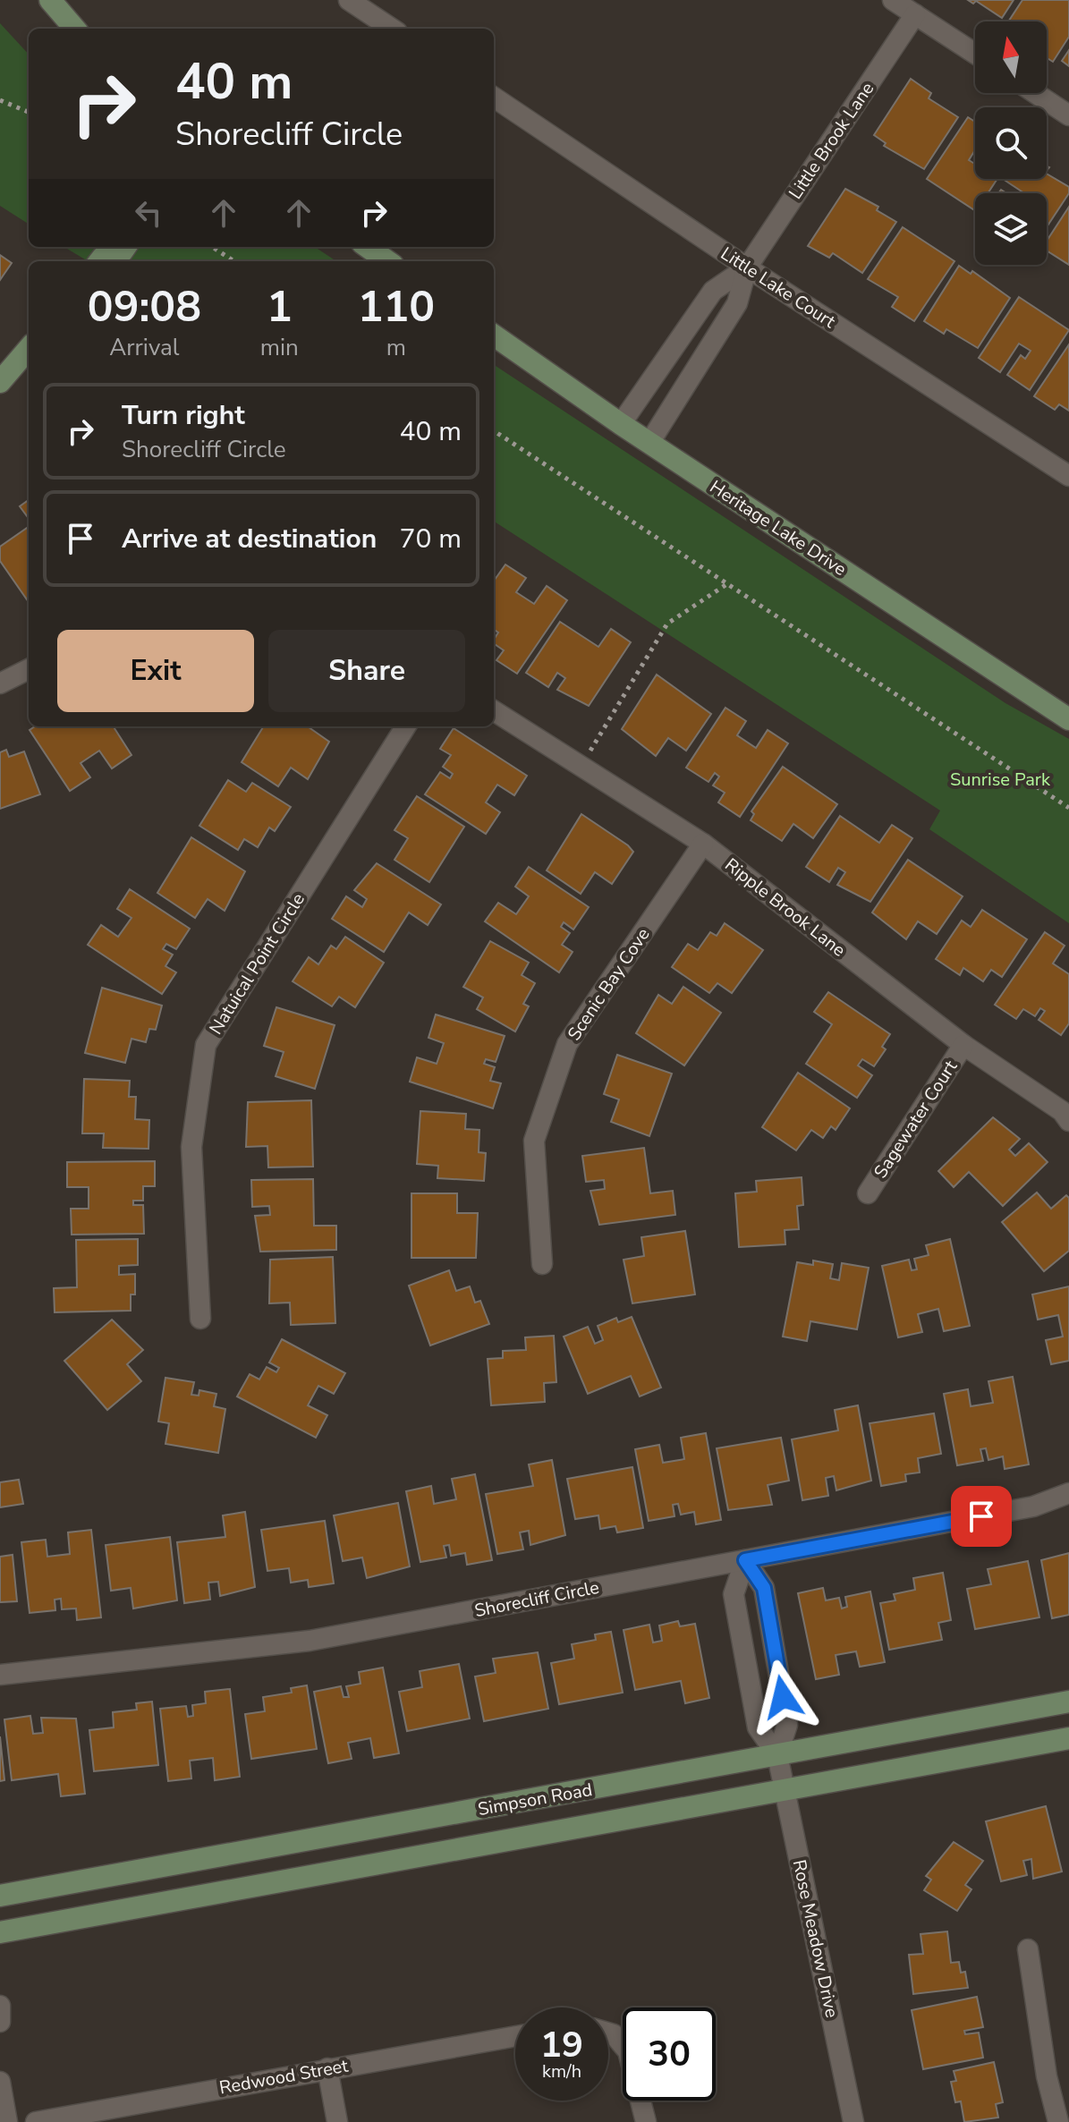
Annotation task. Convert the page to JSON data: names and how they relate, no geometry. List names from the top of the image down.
{
  "streets": {
    "main road": ["Heritage Lake Drive", "Simpson Road"],
    "street": [
      "Little Brook Lane",
      "Little Lake Court",
      "Ripple Brook Lane",
      "Natuical Point Circle",
      "Scenic Bay Cove",
      "Sagewater Court",
      "Shorecliff Circle",
      "Rose Meadow Drive",
      "Redwood Street"
    ]
  },
  "crossings": [
    ["Little Brook Lane", "Little Lake Court"],
    ["Little Brook Lane", "Heritage Lake Drive"],
    ["Ripple Brook Lane", "Scenic Bay Cove"],
    ["Ripple Brook Lane", "Sagewater Court"],
    ["Simpson Road", "Rose Meadow Drive"]
  ],
  "parks": ["Sunrise Park"],
  "north": "top",
  "page": {
    "turn": ["40 m", "Shorecliff Circle"],
    "eta": [
      "09:08",
      "Arrival",
      "1",
      "min",
      "110",
      "m"
    ],
    "list": [
      {
        "name": "Turn right",
        "note": "Shorecliff Circle",
        "value": "40 m"
      },
      {
        "name": "Arrive at destination",
        "value": "70 m"
      }
    ],
    "buttons": ["Exit", "Share"],
    "speed": "19 km/h",
    "limit": "30"
  }
}
